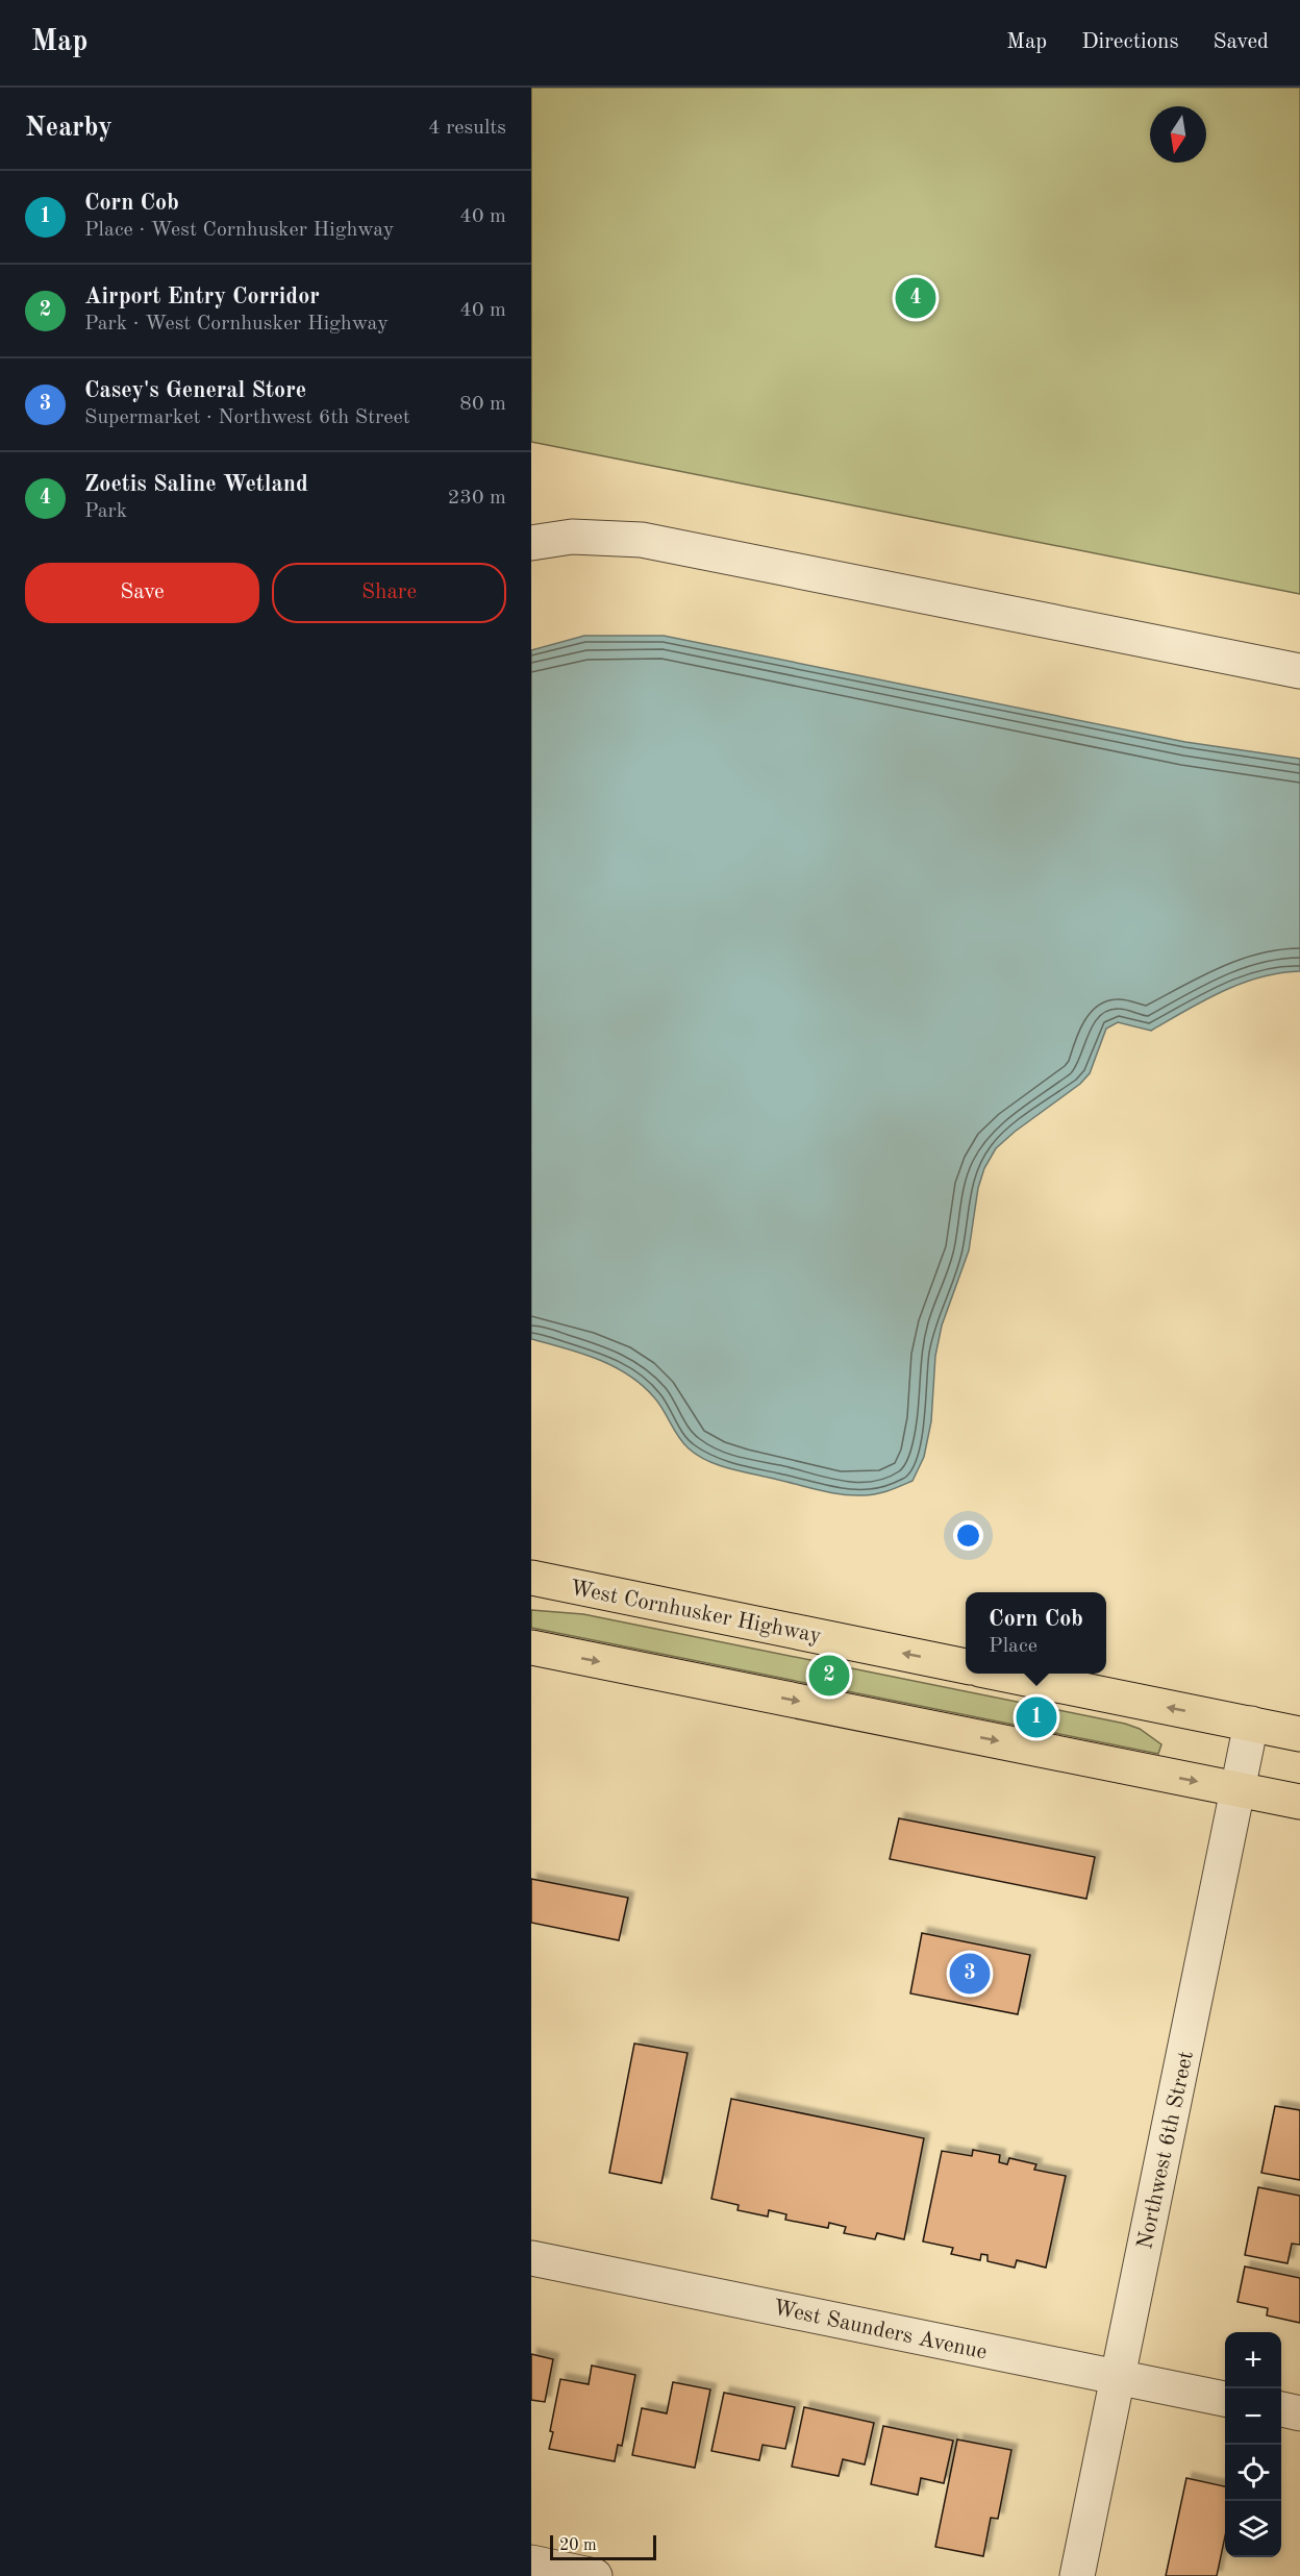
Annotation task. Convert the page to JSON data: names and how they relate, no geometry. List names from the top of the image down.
{
  "streets": {
    "main road": ["West Cornhusker Highway"],
    "street": ["Northwest 6th Street", "West Saunders Avenue"]
  },
  "crossings": [
    ["Northwest 6th Street", "West Saunders Avenue"]
  ],
  "scale_bar": "20 m",
  "north": "bottom",
  "page": {
    "header": "Map",
    "nav": ["Map", "Directions", "Saved"],
    "heading": ["Nearby", "4 results"],
    "list": [
      {
        "mark": "1",
        "name": "Corn Cob",
        "note": "Place · West Cornhusker Highway",
        "value": "40 m"
      },
      {
        "mark": "2",
        "name": "Airport Entry Corridor",
        "note": "Park · West Cornhusker Highway",
        "value": "40 m"
      },
      {
        "mark": "3",
        "name": "Casey's General Store",
        "note": "Supermarket · Northwest 6th Street",
        "value": "80 m"
      },
      {
        "mark": "4",
        "name": "Zoetis Saline Wetland",
        "note": "Park",
        "value": "230 m"
      }
    ],
    "pins": [
      "4",
      "2",
      "1",
      "3"
    ],
    "buttons": ["Save", "Share"],
    "popup": ["Corn Cob", "Place"],
    "map_buttons": ["+", "−"],
    "scale": "20 m"
  }
}
